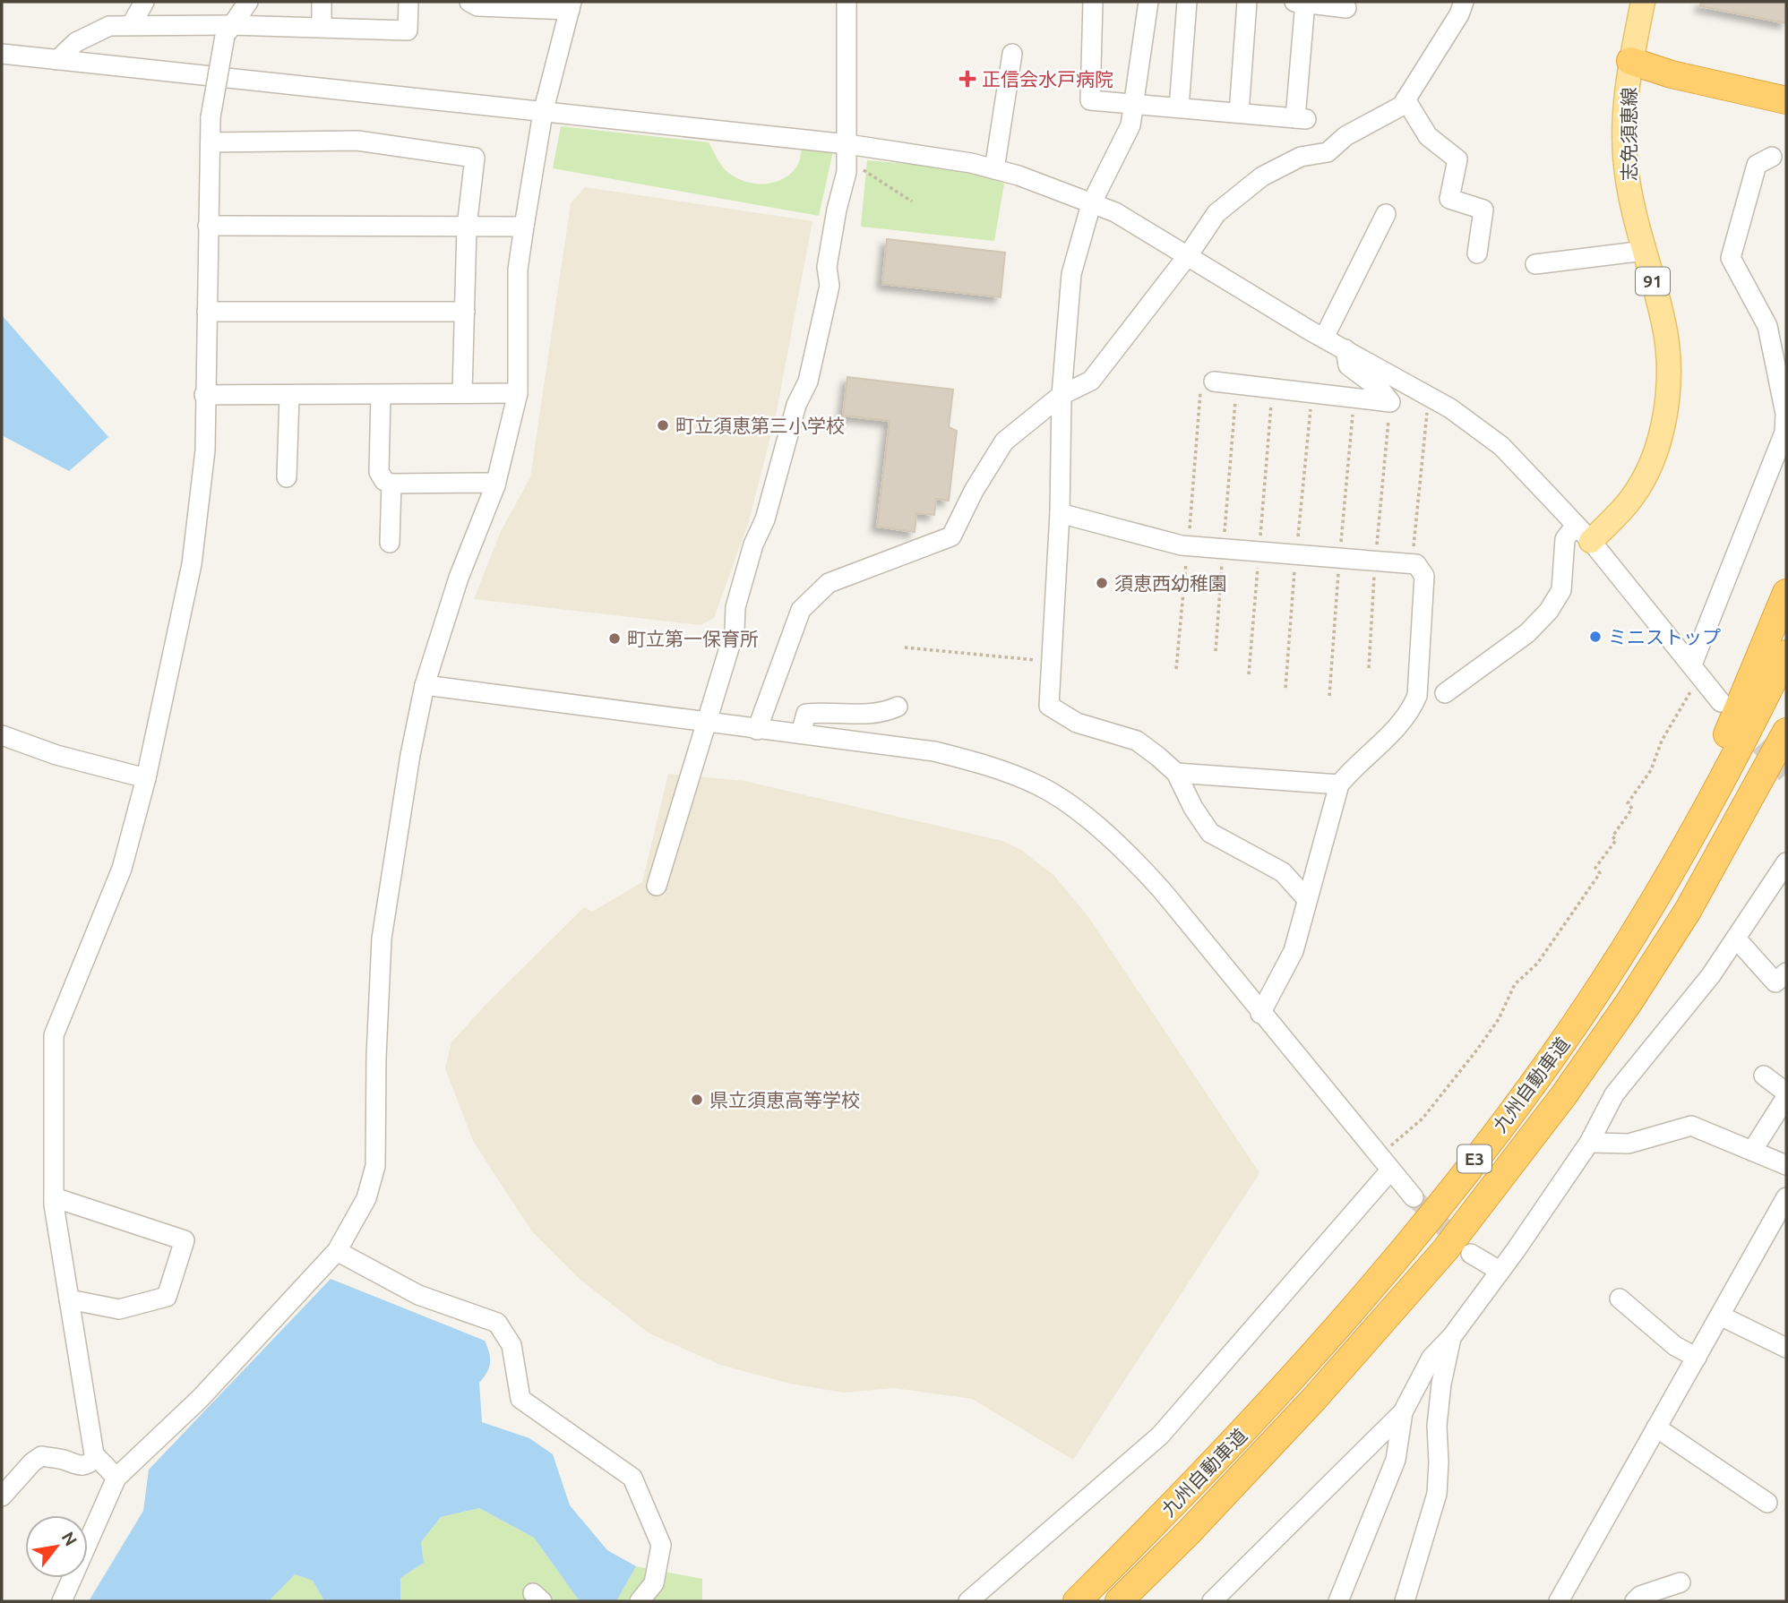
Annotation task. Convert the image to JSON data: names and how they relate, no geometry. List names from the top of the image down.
{
  "streets": {
    "highway": ["九州自動車道", "E3"],
    "main road": ["志免須恵線", "91"]
  },
  "places": {
    "health": ["正信会水戸病院"],
    "other": [
      "町立須恵第三小学校",
      "須恵西幼稚園",
      "ミニストップ",
      "町立第一保育所",
      "県立須恵高等学校"
    ]
  },
  "north": "top right"
}
